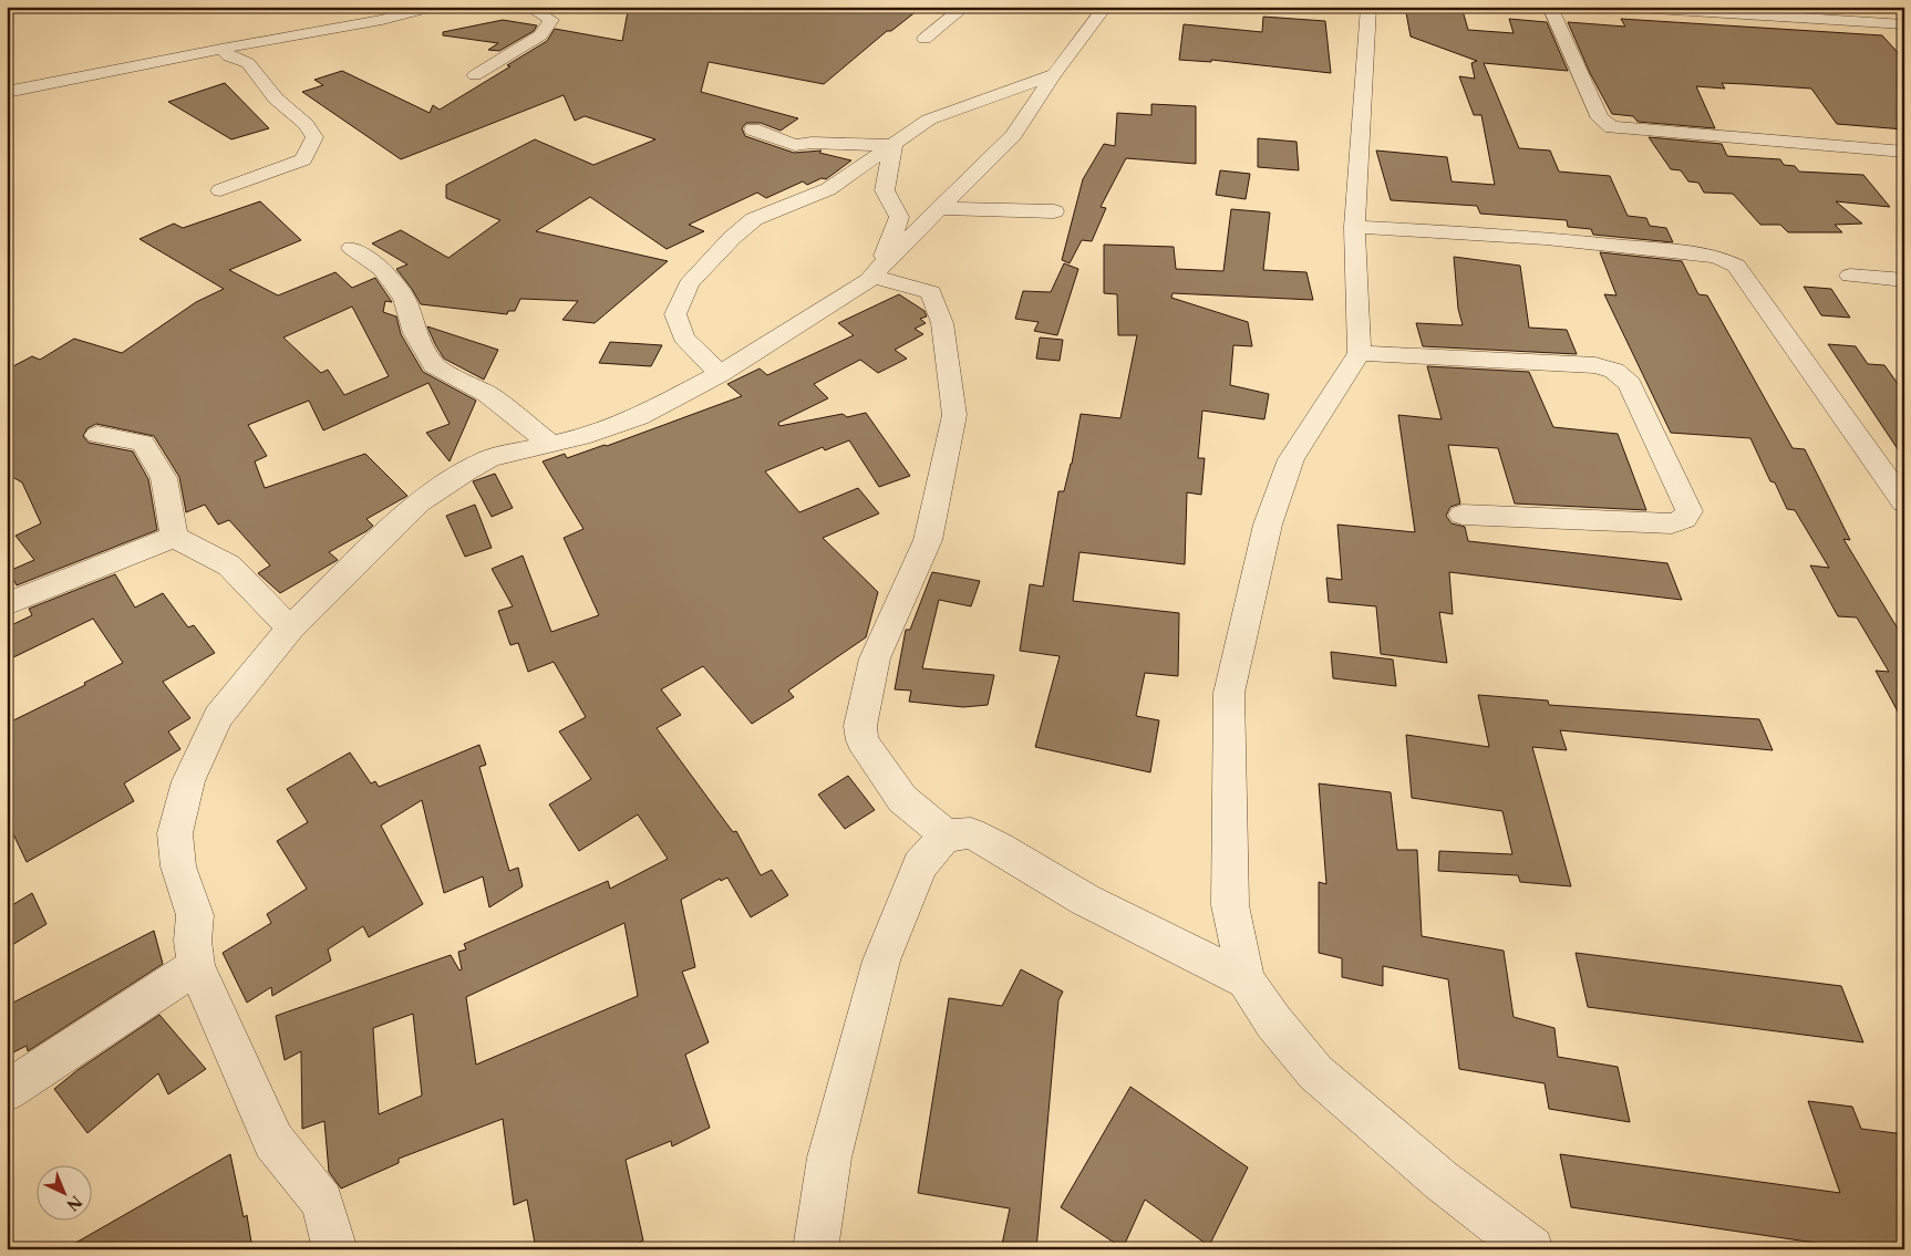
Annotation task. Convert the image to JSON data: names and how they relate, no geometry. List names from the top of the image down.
{
  "north": "bottom right"
}
